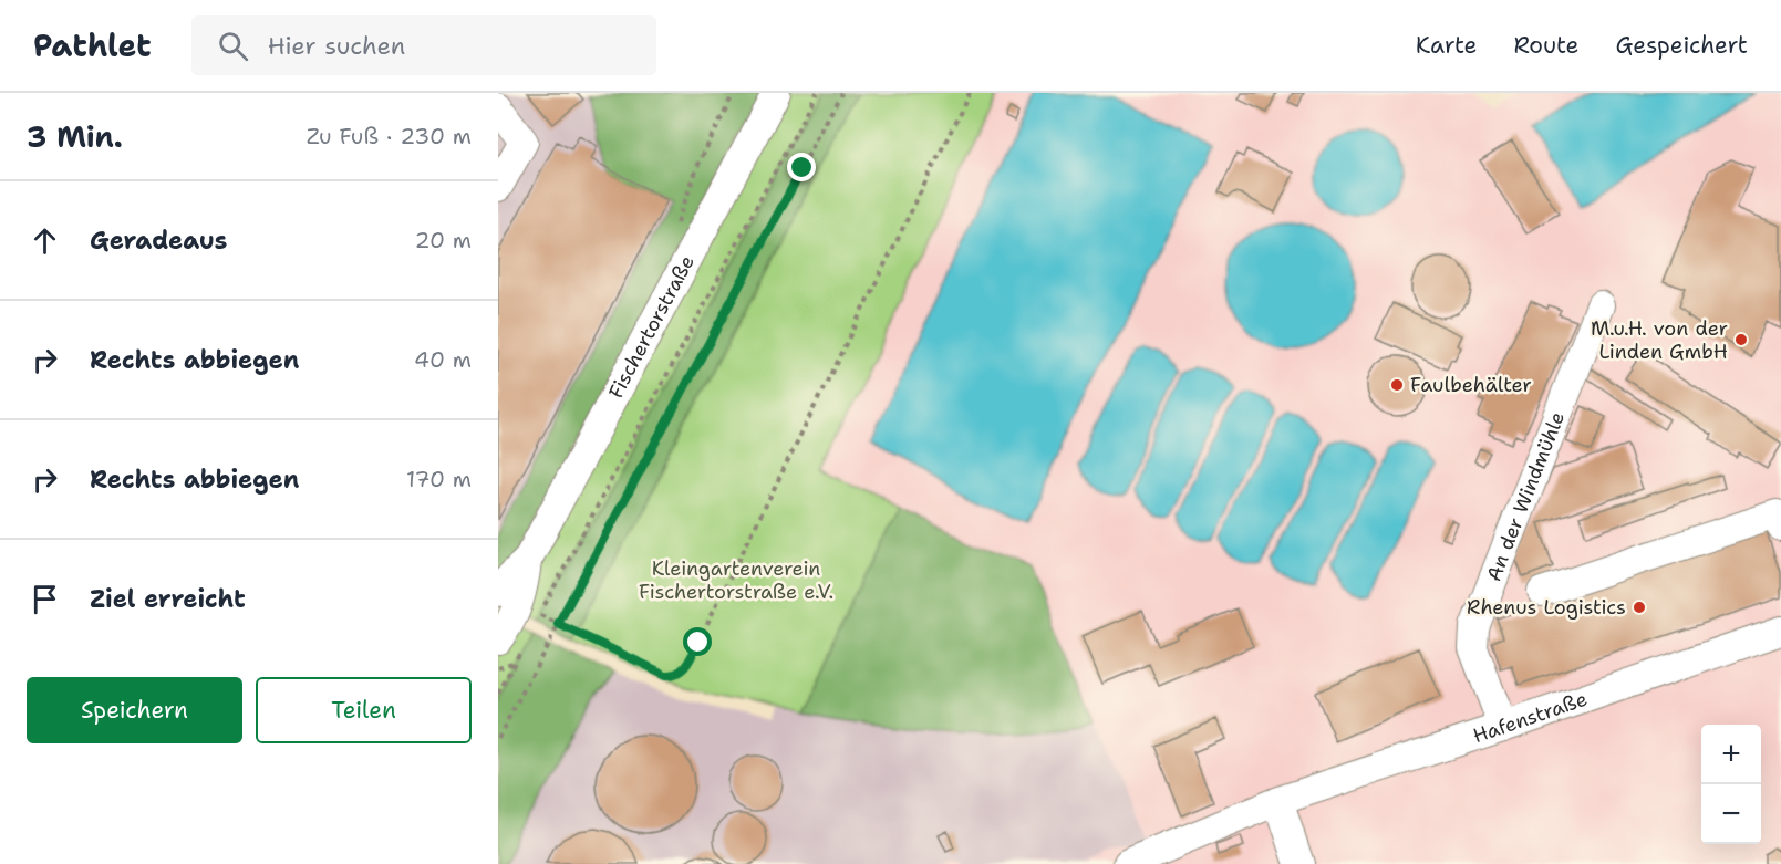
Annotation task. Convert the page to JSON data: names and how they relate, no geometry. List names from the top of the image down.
{
  "streets": {
    "street": ["Fischertorstraße", "An der Windmühle", "Hafenstraße"]
  },
  "crossings": [
    ["An der Windmühle", "Hafenstraße"]
  ],
  "parks": ["Kleingartenverein Fischertorstraße e.V."],
  "places": ["M.u.H. von der Linden GmbH", "Faulbehälter", "Rhenus Logistics"],
  "page": {
    "header": "Pathlet",
    "search": "Hier suchen",
    "nav": ["Karte", "Route", "Gespeichert"],
    "heading": ["3 Min.", "Zu Fuß · 230 m"],
    "list": [
      ["Geradeaus", "20 m"],
      ["Rechts abbiegen", "40 m"],
      ["Rechts abbiegen", "170 m"],
      "Ziel erreicht"
    ],
    "buttons": ["Speichern", "Teilen"],
    "map_buttons": ["+", "−"]
  }
}
